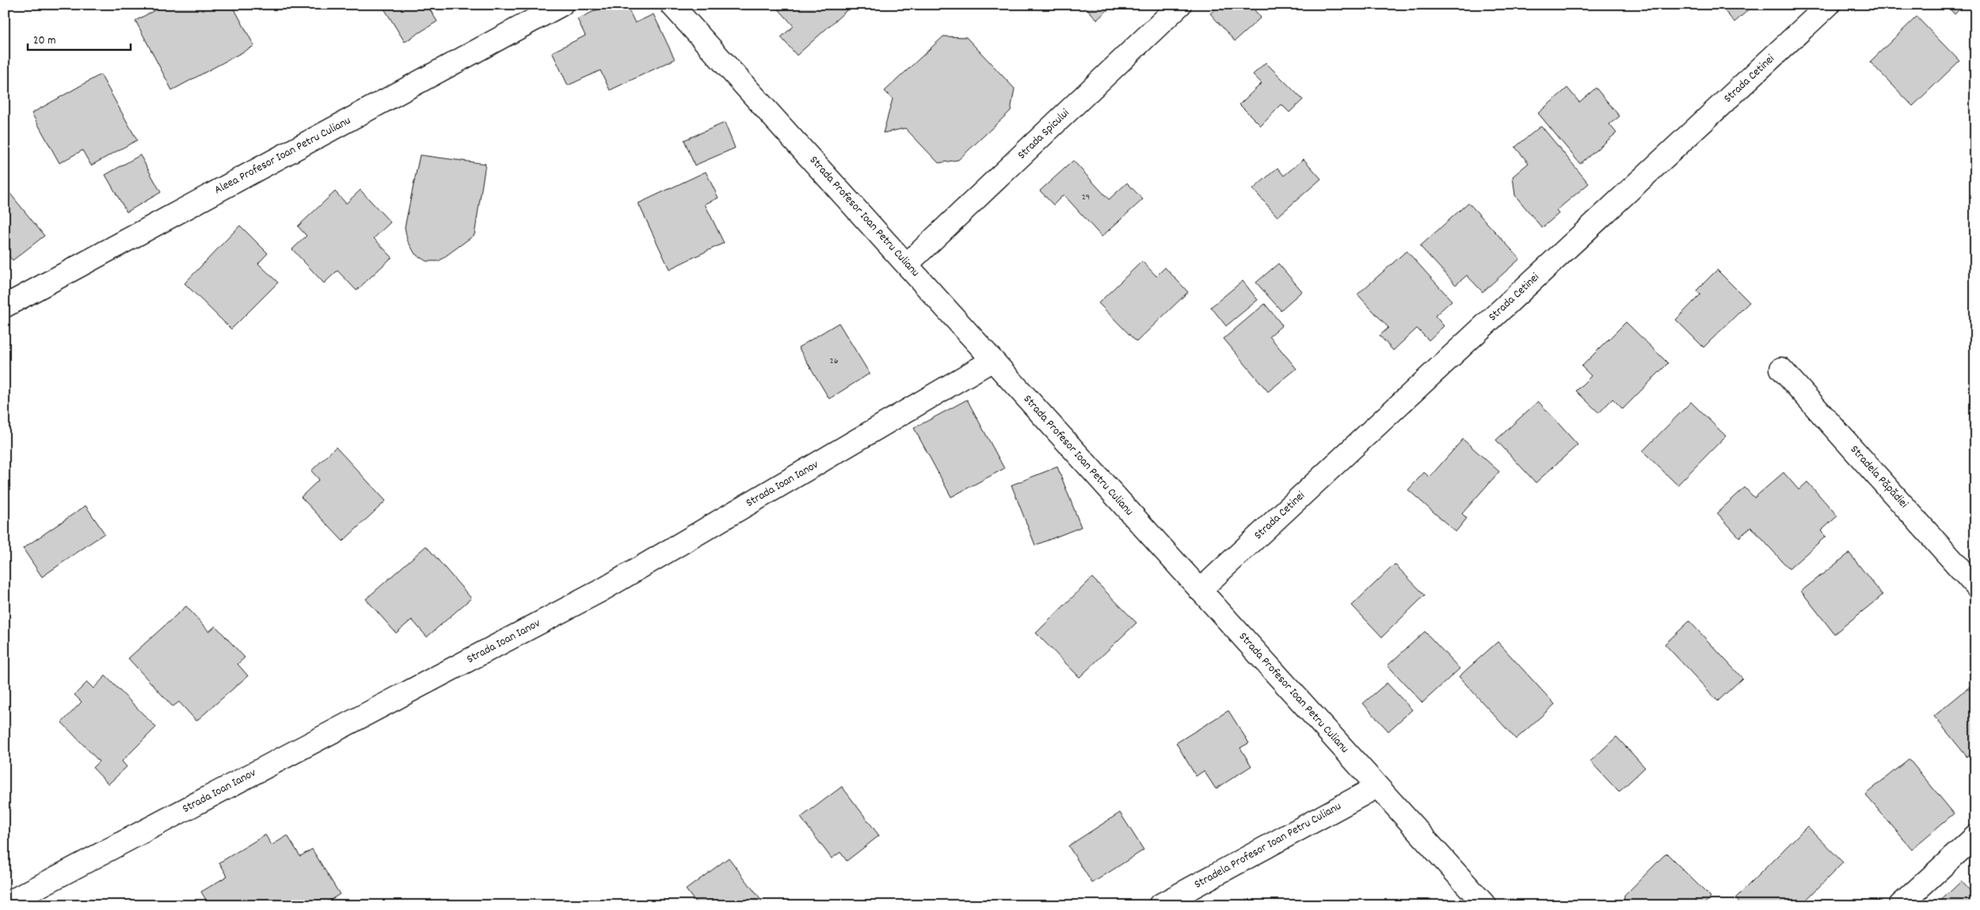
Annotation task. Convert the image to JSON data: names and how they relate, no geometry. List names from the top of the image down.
{
  "streets": {
    "street": [
      "Strada Cetinei",
      "Strada Spicului",
      "Aleea Profesor Ioan Petru Culianu",
      "Strada Profesor Ioan Petru Culianu",
      "Stradela Păpădiei",
      "Strada Ioan Ianov",
      "Stradela Profesor Ioan Petru Culianu"
    ]
  },
  "crossings": [
    ["Strada Cetinei", "Strada Profesor Ioan Petru Culianu"],
    ["Strada Spicului", "Strada Profesor Ioan Petru Culianu"],
    ["Strada Profesor Ioan Petru Culianu", "Strada Ioan Ianov"],
    ["Strada Profesor Ioan Petru Culianu", "Stradela Profesor Ioan Petru Culianu"]
  ],
  "house_numbers": ["29", "26"],
  "scale_bar": "20 m"
}
